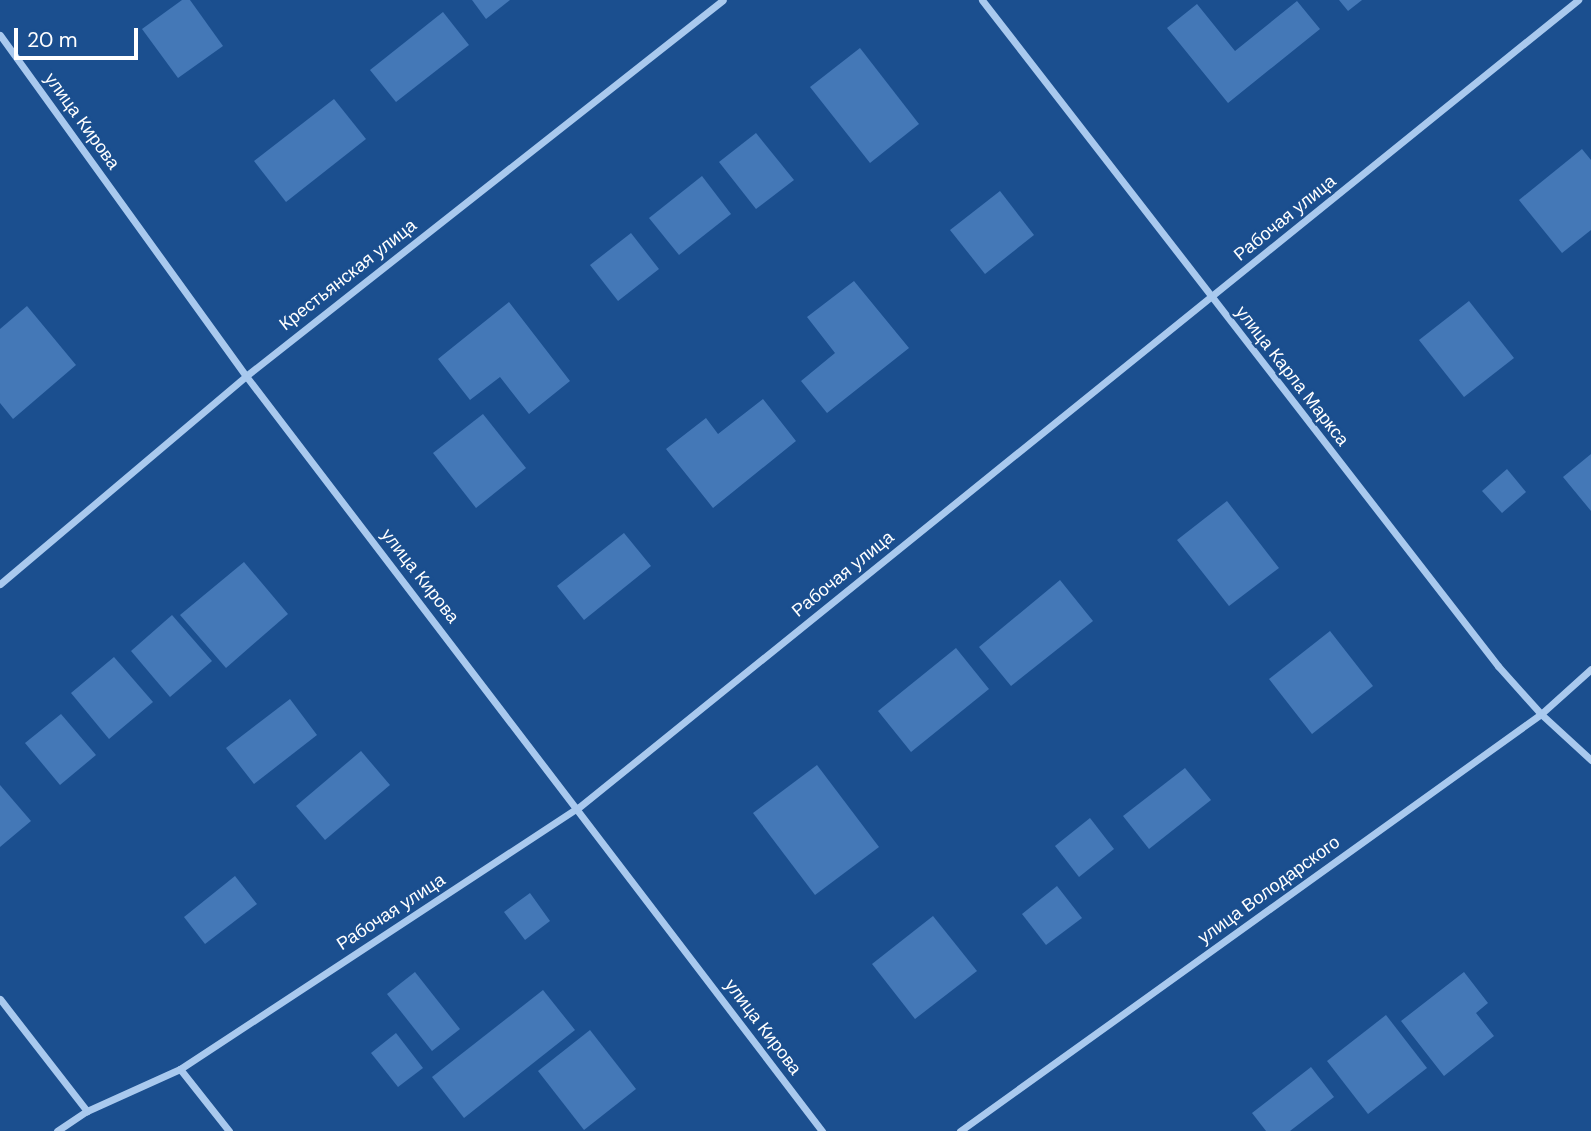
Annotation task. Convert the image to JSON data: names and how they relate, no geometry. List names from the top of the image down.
{
  "streets": {
    "street": [
      "улица Кирова",
      "Рабочая улица",
      "Крестьянская улица",
      "улица Карла Маркса",
      "улица Володарского"
    ]
  },
  "crossings": [
    ["улица Кирова", "Рабочая улица"],
    ["улица Кирова", "Крестьянская улица"],
    ["Рабочая улица", "улица Карла Маркса"],
    ["улица Карла Маркса", "улица Володарского"]
  ],
  "scale_bar": "20 m"
}
